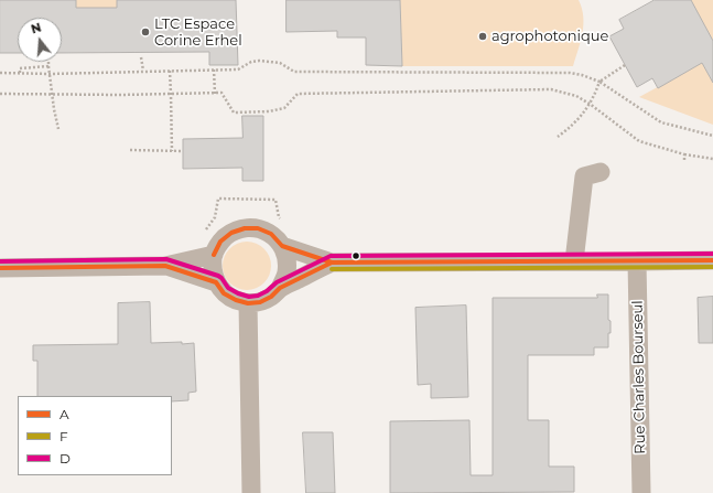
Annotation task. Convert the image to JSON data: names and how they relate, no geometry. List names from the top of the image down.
{
  "streets": {
    "street": ["Rue Charles Bourseul"]
  },
  "places": ["LTC Espace Corine Erhel", "agrophotonique"],
  "lines": ["transit line A", "transit line D", "transit line F"],
  "legend": ["A", "F", "D"],
  "north": "top"
}
